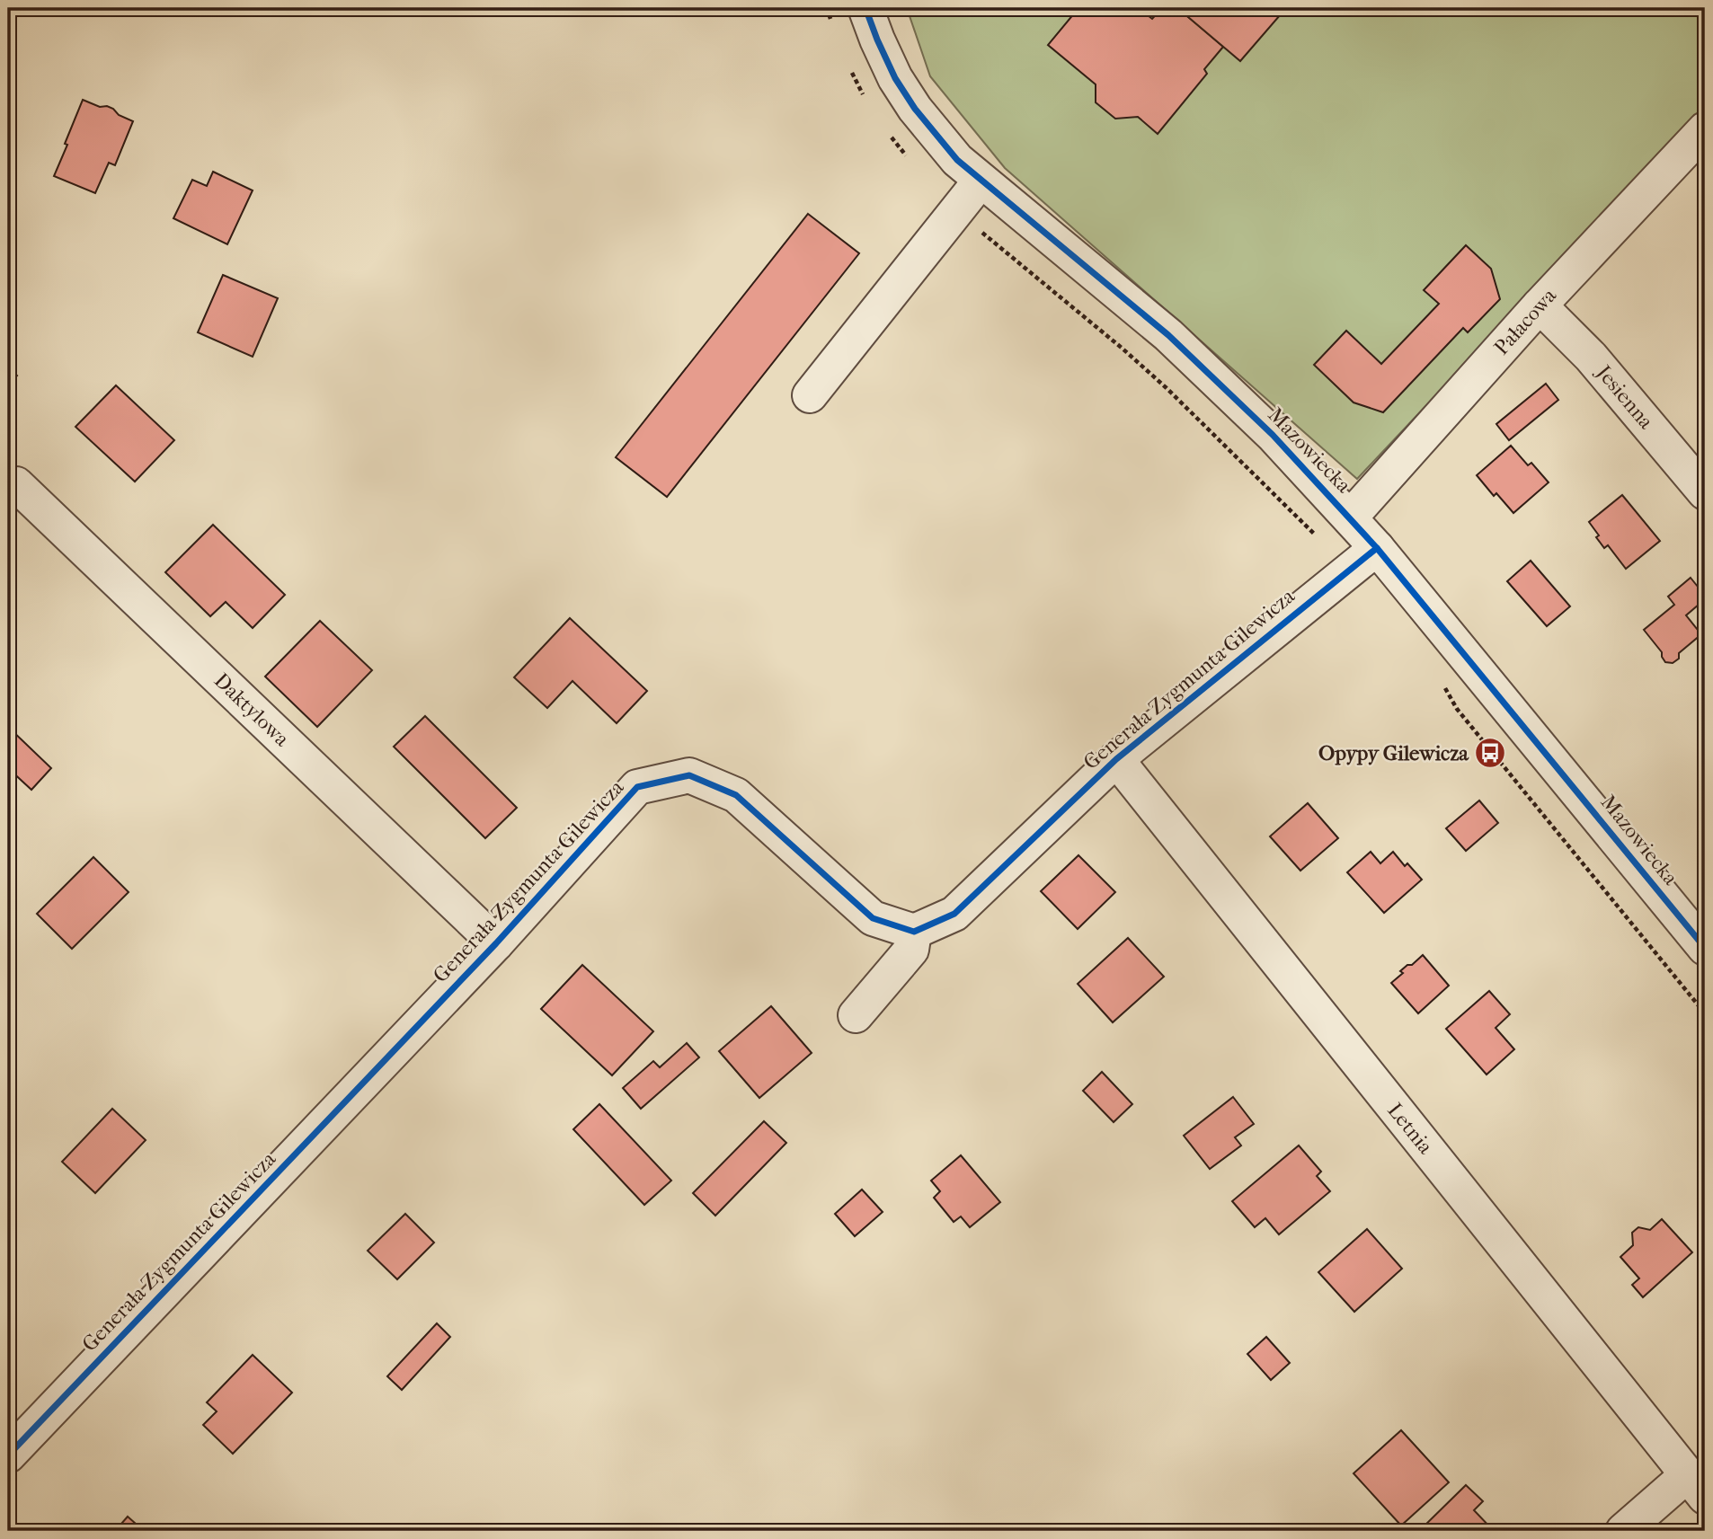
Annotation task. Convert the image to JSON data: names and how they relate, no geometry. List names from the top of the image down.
{
  "streets": {
    "street": [
      "Pałacowa",
      "Jesienna",
      "Mazowiecka",
      "Generała Zygmunta Gilewicza",
      "Daktylowa",
      "Letnia"
    ]
  },
  "crossings": [
    ["Pałacowa", "Jesienna"],
    ["Pałacowa", "Mazowiecka"],
    ["Mazowiecka", "Generała Zygmunta Gilewicza"],
    ["Generała Zygmunta Gilewicza", "Daktylowa"],
    ["Generała Zygmunta Gilewicza", "Letnia"]
  ],
  "places": {
    "bus stop": ["Opypy Gilewicza"]
  }
}
